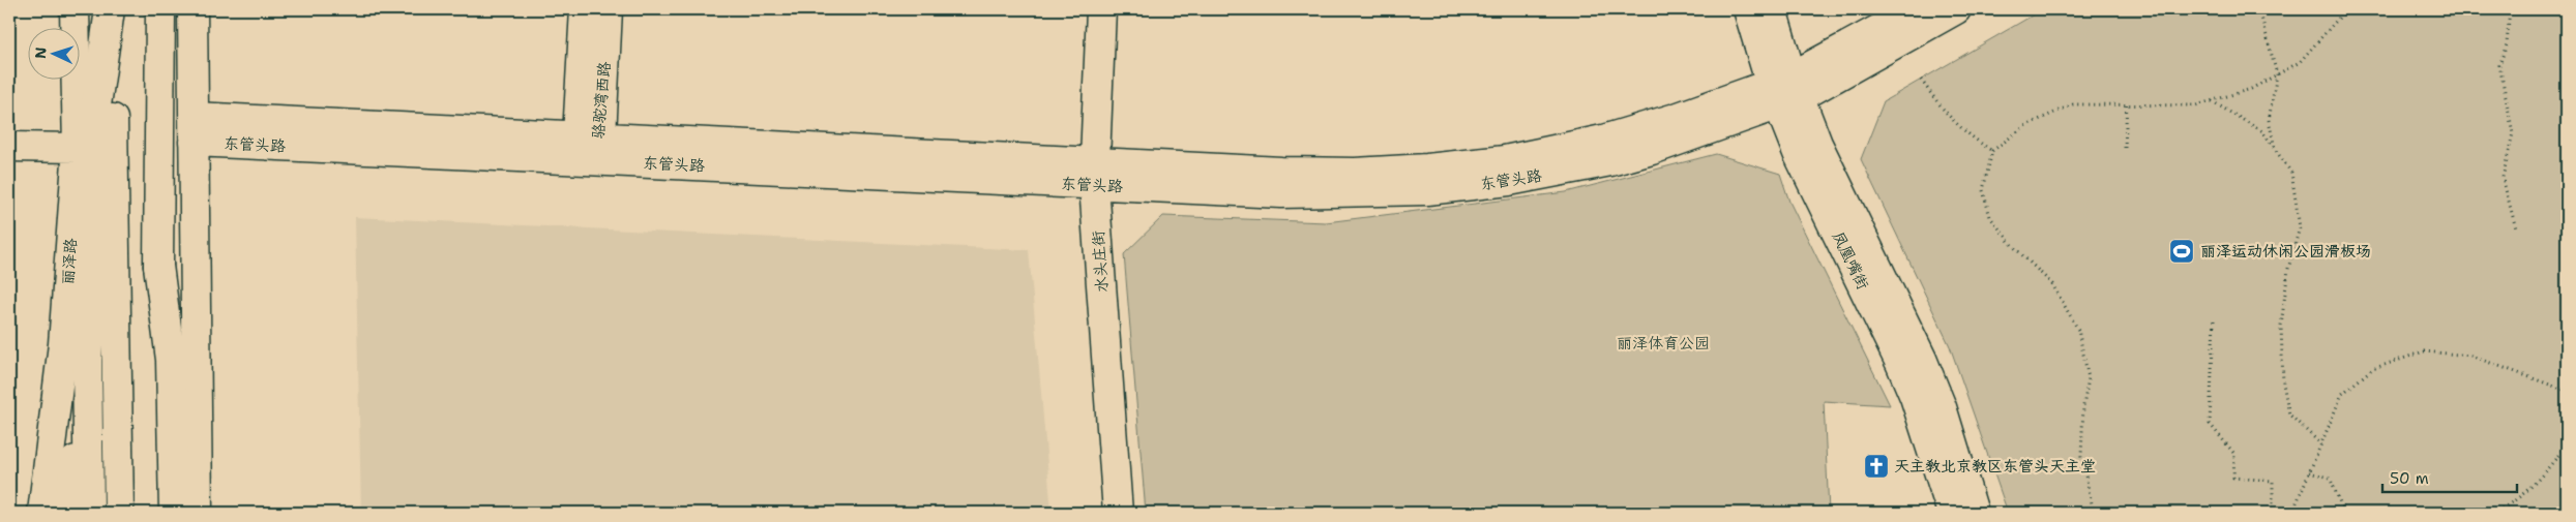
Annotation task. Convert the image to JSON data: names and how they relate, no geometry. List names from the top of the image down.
{
  "streets": {
    "main road": [
      "骆驼湾西路",
      "东管头路",
      "凤凰嘴街",
      "丽泽路",
      "水头庄街"
    ]
  },
  "crossings": [
    ["骆驼湾西路", "东管头路"],
    ["东管头路", "凤凰嘴街"],
    ["东管头路", "水头庄街"]
  ],
  "parks": ["丽泽体育公园"],
  "places": {
    "sports": ["丽泽运动休闲公园滑板场"],
    "church": ["天主教北京教区东管头天主堂"]
  },
  "scale_bar": "50 m",
  "north": "left"
}
